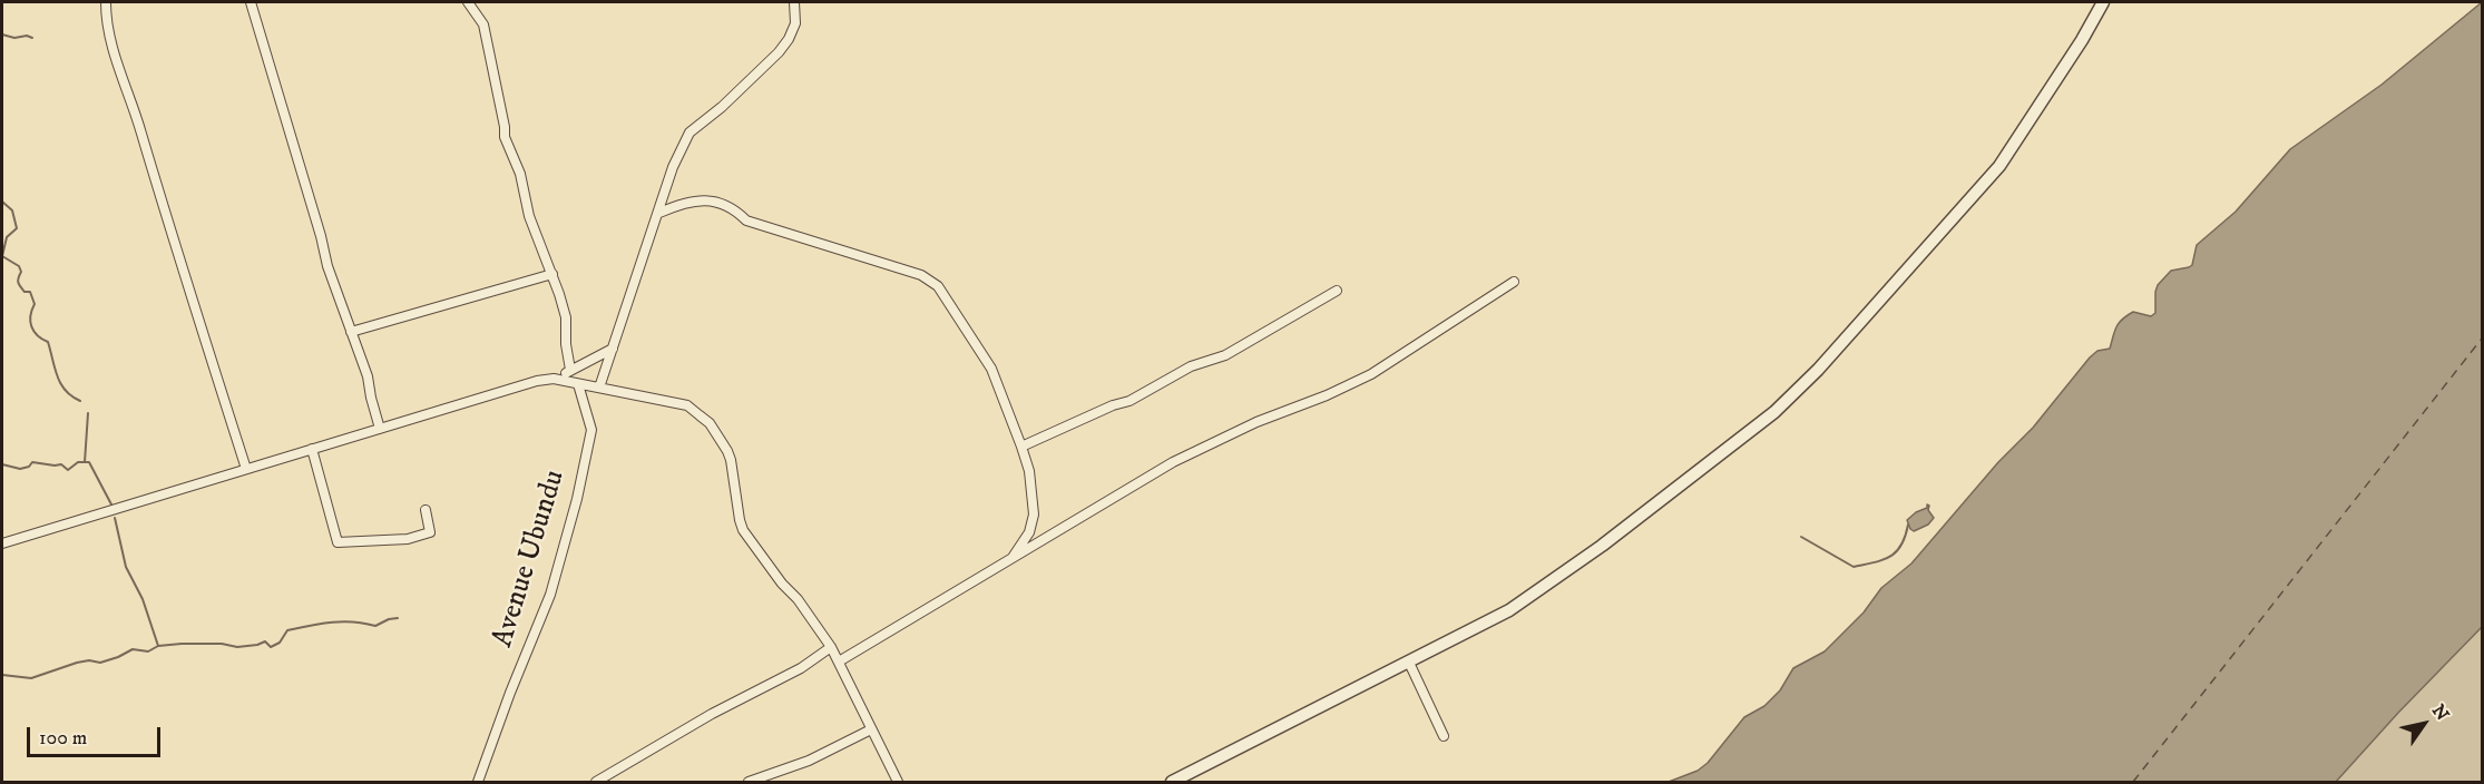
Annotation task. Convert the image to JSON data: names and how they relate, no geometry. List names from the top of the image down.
{
  "streets": {
    "street": ["Avenue Ubundu"]
  },
  "scale_bar": "100 m",
  "north": "top right"
}
